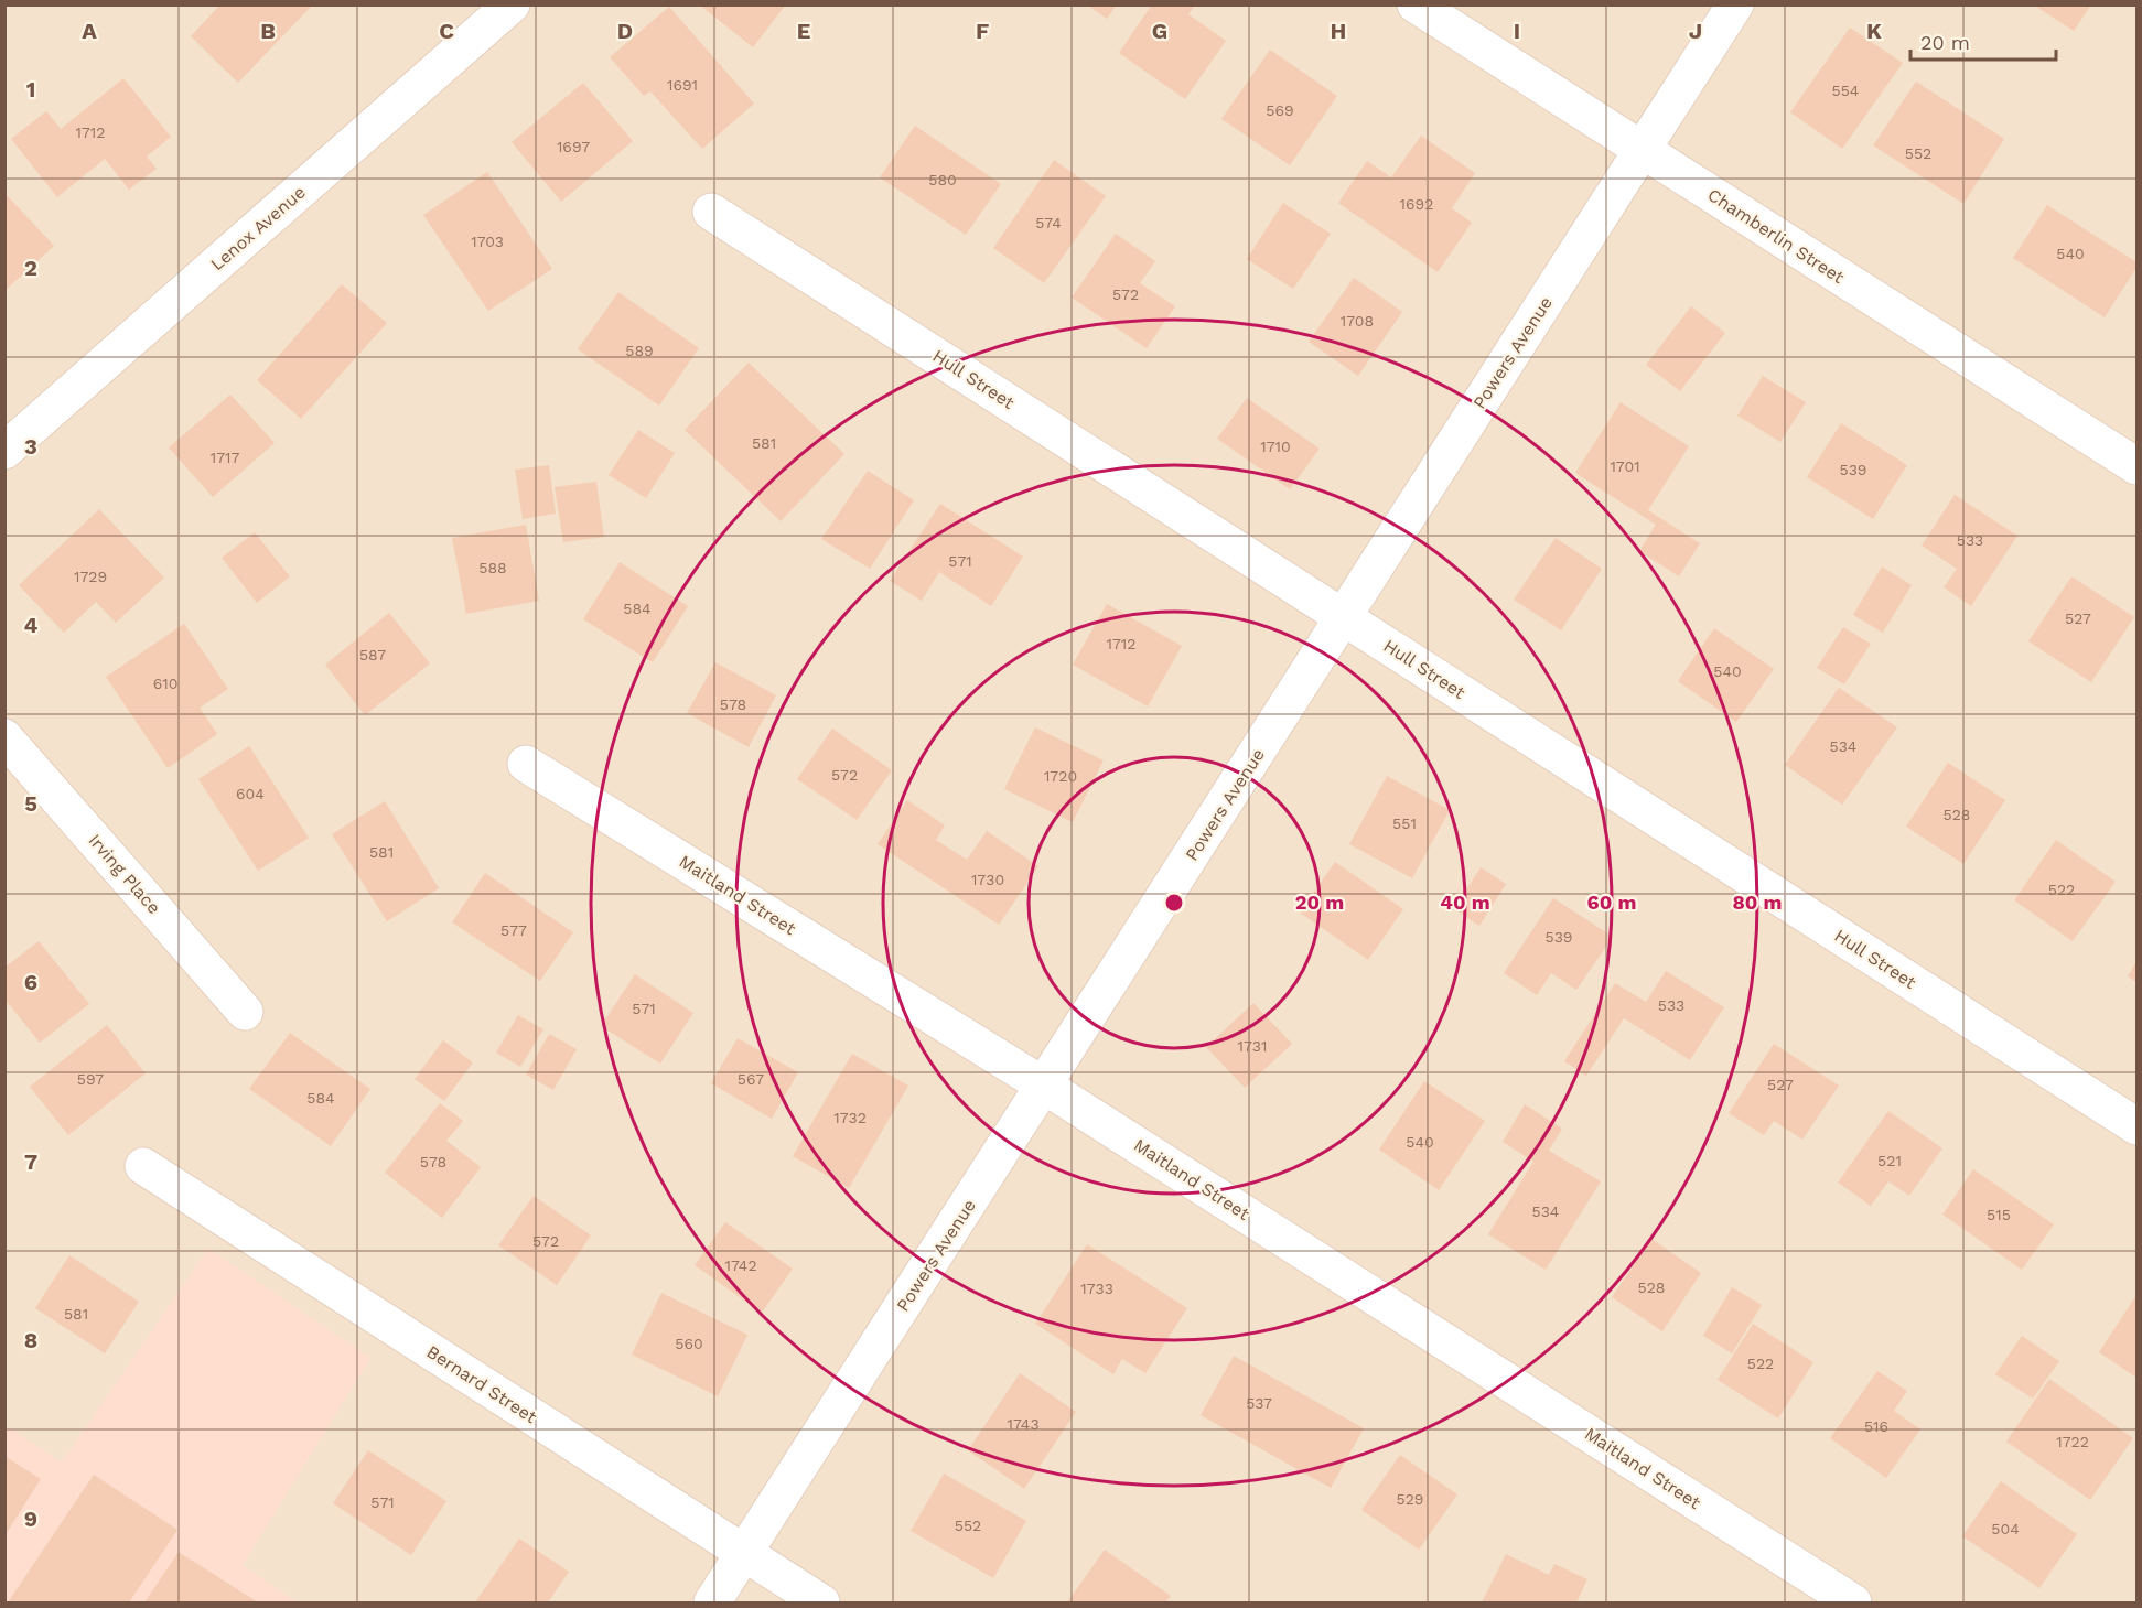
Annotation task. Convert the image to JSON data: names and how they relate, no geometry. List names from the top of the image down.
{
  "streets": {
    "street": [
      "Lenox Avenue",
      "Chamberlin Street",
      "Powers Avenue",
      "Hull Street",
      "Irving Place",
      "Maitland Street",
      "Bernard Street"
    ]
  },
  "crossings": [
    ["Chamberlin Street", "Powers Avenue"],
    ["Powers Avenue", "Hull Street"],
    ["Powers Avenue", "Maitland Street"],
    ["Powers Avenue", "Bernard Street"]
  ],
  "house_numbers": [
    "1691",
    "554",
    "569",
    "1712",
    "1697",
    "552",
    "580",
    "1692",
    "574",
    "1703",
    "540",
    "572",
    "1708",
    "589",
    "581",
    "1710",
    "1717",
    "1701",
    "539",
    "533",
    "571",
    "588",
    "1729",
    "584",
    "527",
    "1712",
    "587",
    "540",
    "610",
    "578",
    "534",
    "572",
    "1720",
    "604",
    "528",
    "551",
    "581",
    "1730",
    "522",
    "577",
    "539",
    "533",
    "571",
    "1731",
    "597",
    "567",
    "527",
    "584",
    "1732",
    "540",
    "521",
    "578",
    "534",
    "515",
    "572",
    "1742",
    "528",
    "1733",
    "581",
    "560",
    "522",
    "537",
    "1743",
    "516",
    "1722",
    "529",
    "571",
    "552",
    "504"
  ],
  "scale_bar": "20 m",
  "grid": {
    "columns": [
      "A",
      "B",
      "C",
      "D",
      "E",
      "F",
      "G",
      "H",
      "I",
      "J",
      "K"
    ],
    "rows": [
      "1",
      "2",
      "3",
      "4",
      "5",
      "6",
      "7",
      "8",
      "9"
    ]
  },
  "rings": [
    "20 m",
    "40 m",
    "60 m",
    "80 m"
  ]
}
